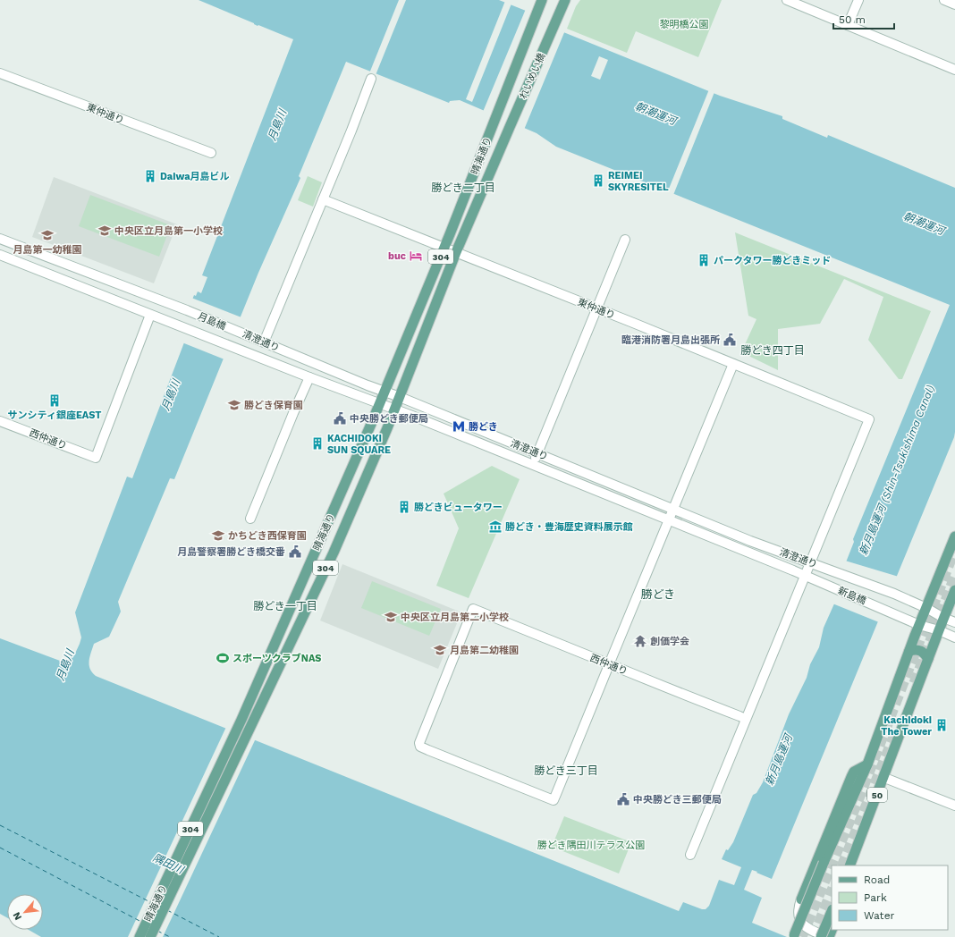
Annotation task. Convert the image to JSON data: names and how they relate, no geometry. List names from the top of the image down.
{
  "streets": {
    "main road": [
      "れいめい橋",
      "晴海通り",
      "304",
      "50"
    ],
    "street": [
      "東仲通り",
      "月島橋",
      "清澄通り",
      "西仲通り",
      "新島橋"
    ]
  },
  "crossings": [
    ["れいめい橋", "晴海通り"],
    ["東仲通り", "晴海通り"],
    ["東仲通り", "清澄通り"],
    ["晴海通り", "清澄通り"],
    ["月島橋", "清澄通り"],
    ["月島橋", "西仲通り"],
    ["清澄通り", "新島橋"],
    ["新島橋", "50"]
  ],
  "districts": [
    "勝どき二丁目",
    "勝どき四丁目",
    "勝どき",
    "勝どき一丁目",
    "勝どき三丁目"
  ],
  "water": [
    "朝潮運河",
    "月島川",
    "新月島運河 (Shin-Tsukishima Canal)",
    "新月島運河",
    "隅田川"
  ],
  "parks": ["黎明橋公園", "勝どき隅田川テラス公園"],
  "places": {
    "building": [
      "Daiwa月島ビル",
      "REIMEI SKYRESITEL",
      "パークタワー勝どきミッド",
      "サンシティ銀座EAST",
      "KACHIDOKI SUN SQUARE",
      "勝どきビュータワー",
      "Kachidoki The Tower"
    ],
    "school or university": [
      "中央区立月島第一小学校",
      "月島第一幼稚園",
      "勝どき保育園",
      "かちどき西保育園",
      "中央区立月島第二小学校",
      "月島第二幼稚園"
    ],
    "hotel": ["buc"],
    "public building": [
      "臨港消防署月島出張所",
      "中央勝どき郵便局",
      "月島警察署勝どき橋交番",
      "中央勝どき三郵便局"
    ],
    "metro station": ["勝どき"],
    "museum": ["勝どき・豊海歴史資料展示館"],
    "temple": ["創価学会"],
    "sports": ["スポーツクラブNAS"]
  },
  "legend": ["Road", "Park", "Water"],
  "scale_bar": "50 m",
  "north": "bottom left"
}
